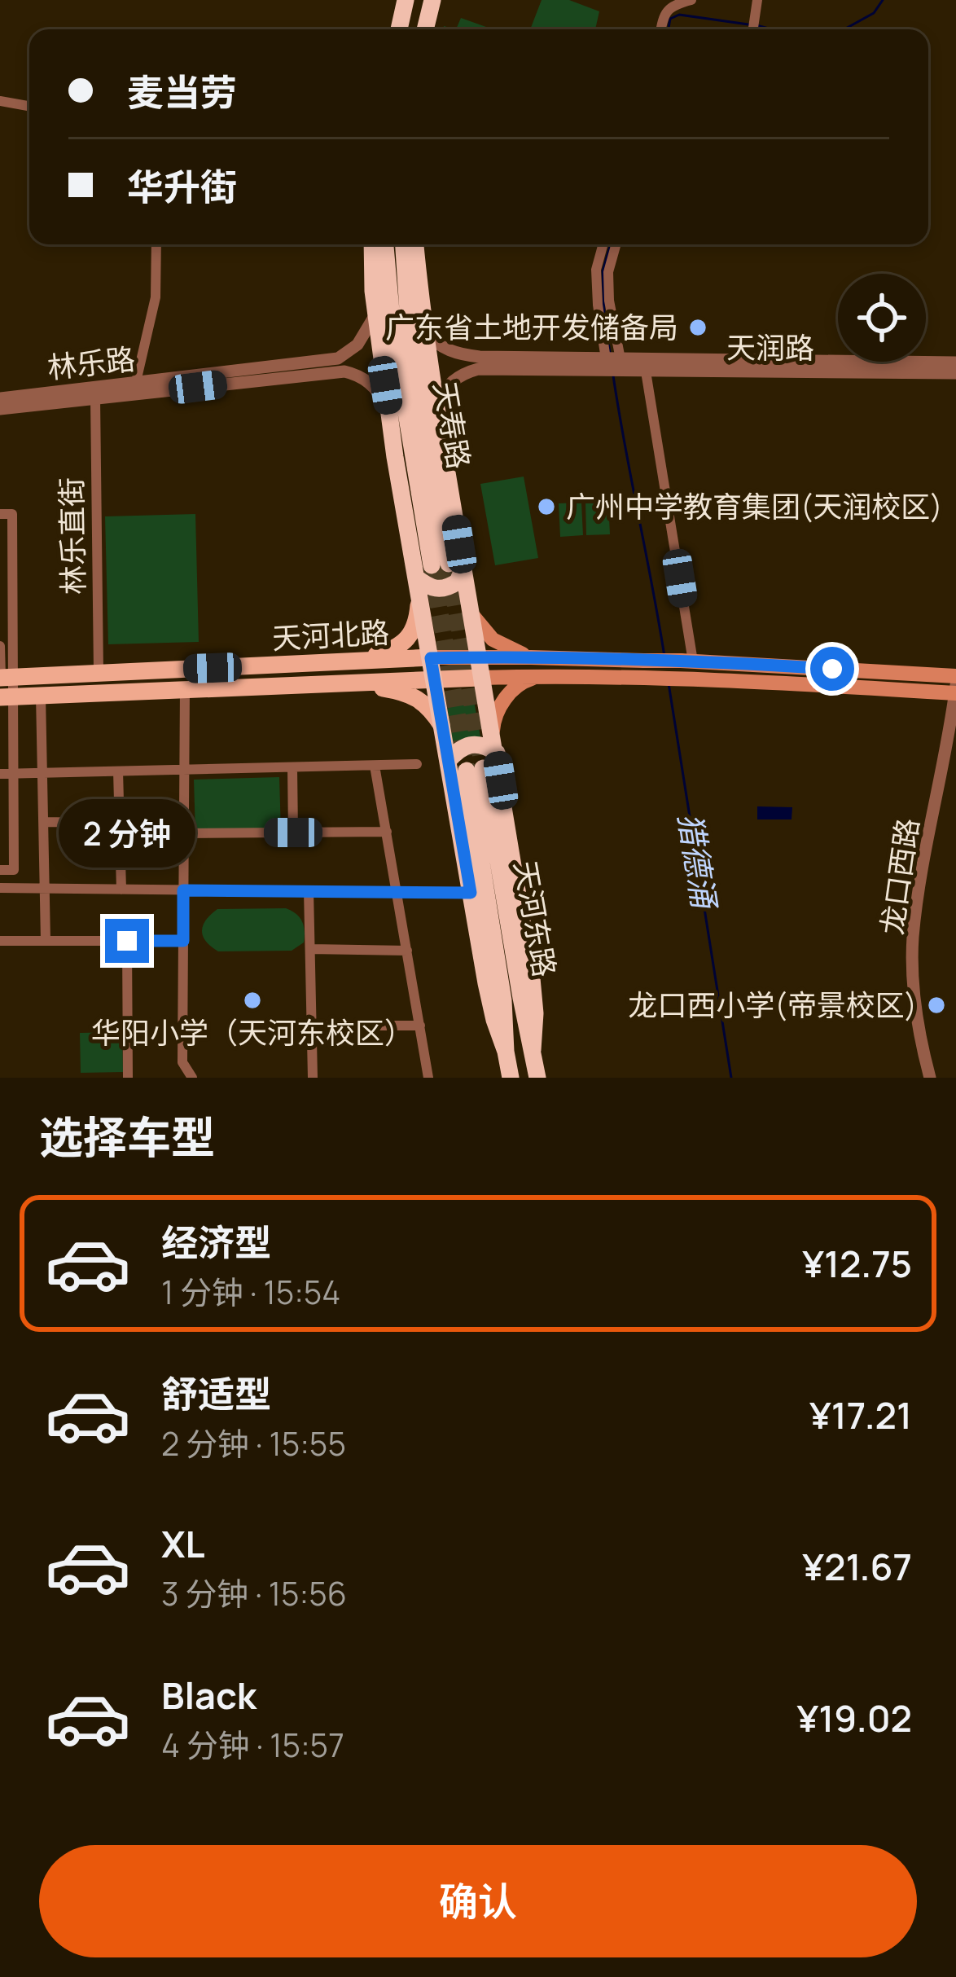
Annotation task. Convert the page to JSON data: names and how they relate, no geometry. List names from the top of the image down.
{
  "streets": {
    "highway": ["天寿路", "天河东路"],
    "main road": ["天河北路"],
    "street": [
      "天润路",
      "林乐路",
      "林乐直街",
      "龙口西路"
    ]
  },
  "crossings": [
    ["林乐路", "林乐直街"],
    ["林乐直街", "天河北路"],
    ["天河北路", "龙口西路"]
  ],
  "water": ["猎德涌"],
  "places": [
    "广东省土地开发储备局",
    "广州中学教育集团(天润校区)",
    "华阳小学（天河东校区）",
    "龙口西小学(帝景校区)"
  ],
  "page": {
    "banner": ["麦当劳", "华升街"],
    "bubble": "2 分钟",
    "heading": "选择车型",
    "list": [
      {
        "name": "经济型",
        "note": "1 分钟 · 15:54",
        "value": "¥12.75"
      },
      {
        "name": "舒适型",
        "note": "2 分钟 · 15:55",
        "value": "¥17.21"
      },
      {
        "name": "XL",
        "note": "3 分钟 · 15:56",
        "value": "¥21.67"
      },
      {
        "name": "Black",
        "note": "4 分钟 · 15:57",
        "value": "¥19.02"
      }
    ],
    "buttons": "确认"
  }
}
